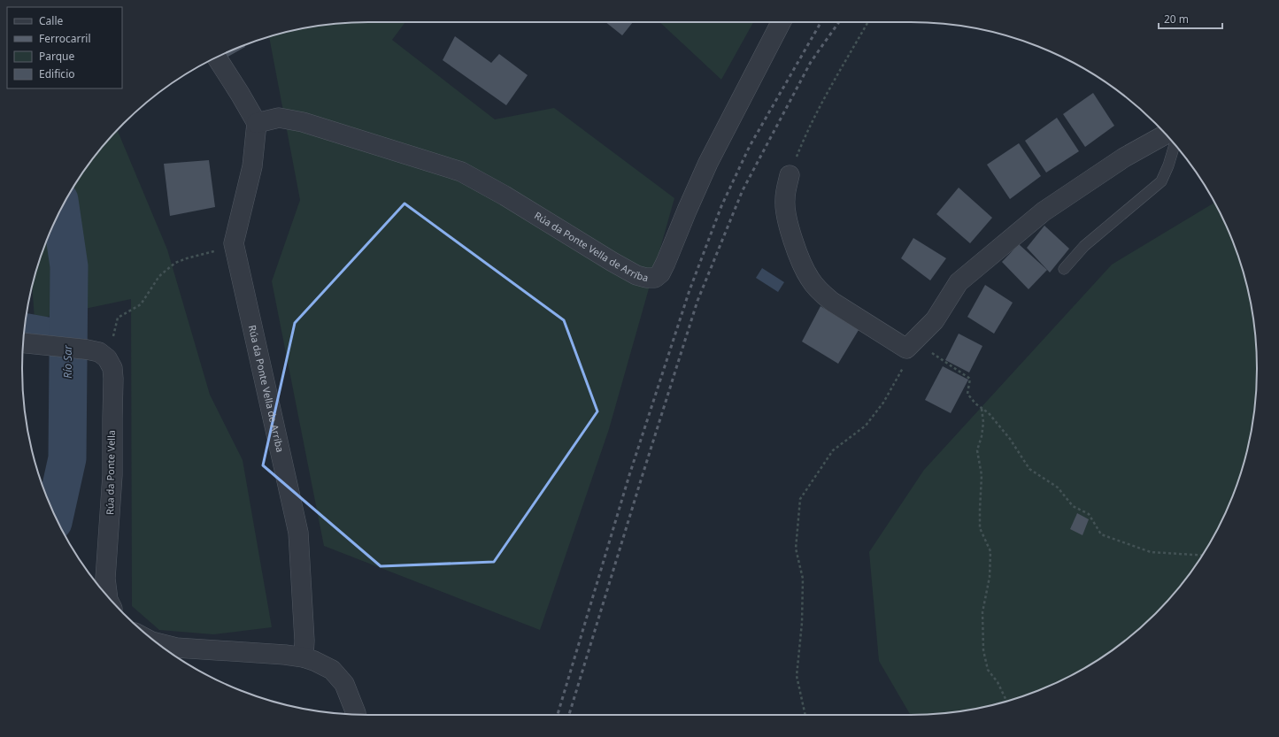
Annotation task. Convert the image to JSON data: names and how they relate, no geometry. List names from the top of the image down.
{
  "streets": {
    "street": ["Rúa da Ponte Vella de Arriba", "Rúa da Ponte Vella"]
  },
  "water": ["Río Sar"],
  "legend": [
    "Calle",
    "Ferrocarril",
    "Parque",
    "Edificio"
  ],
  "scale_bar": "20 m"
}
